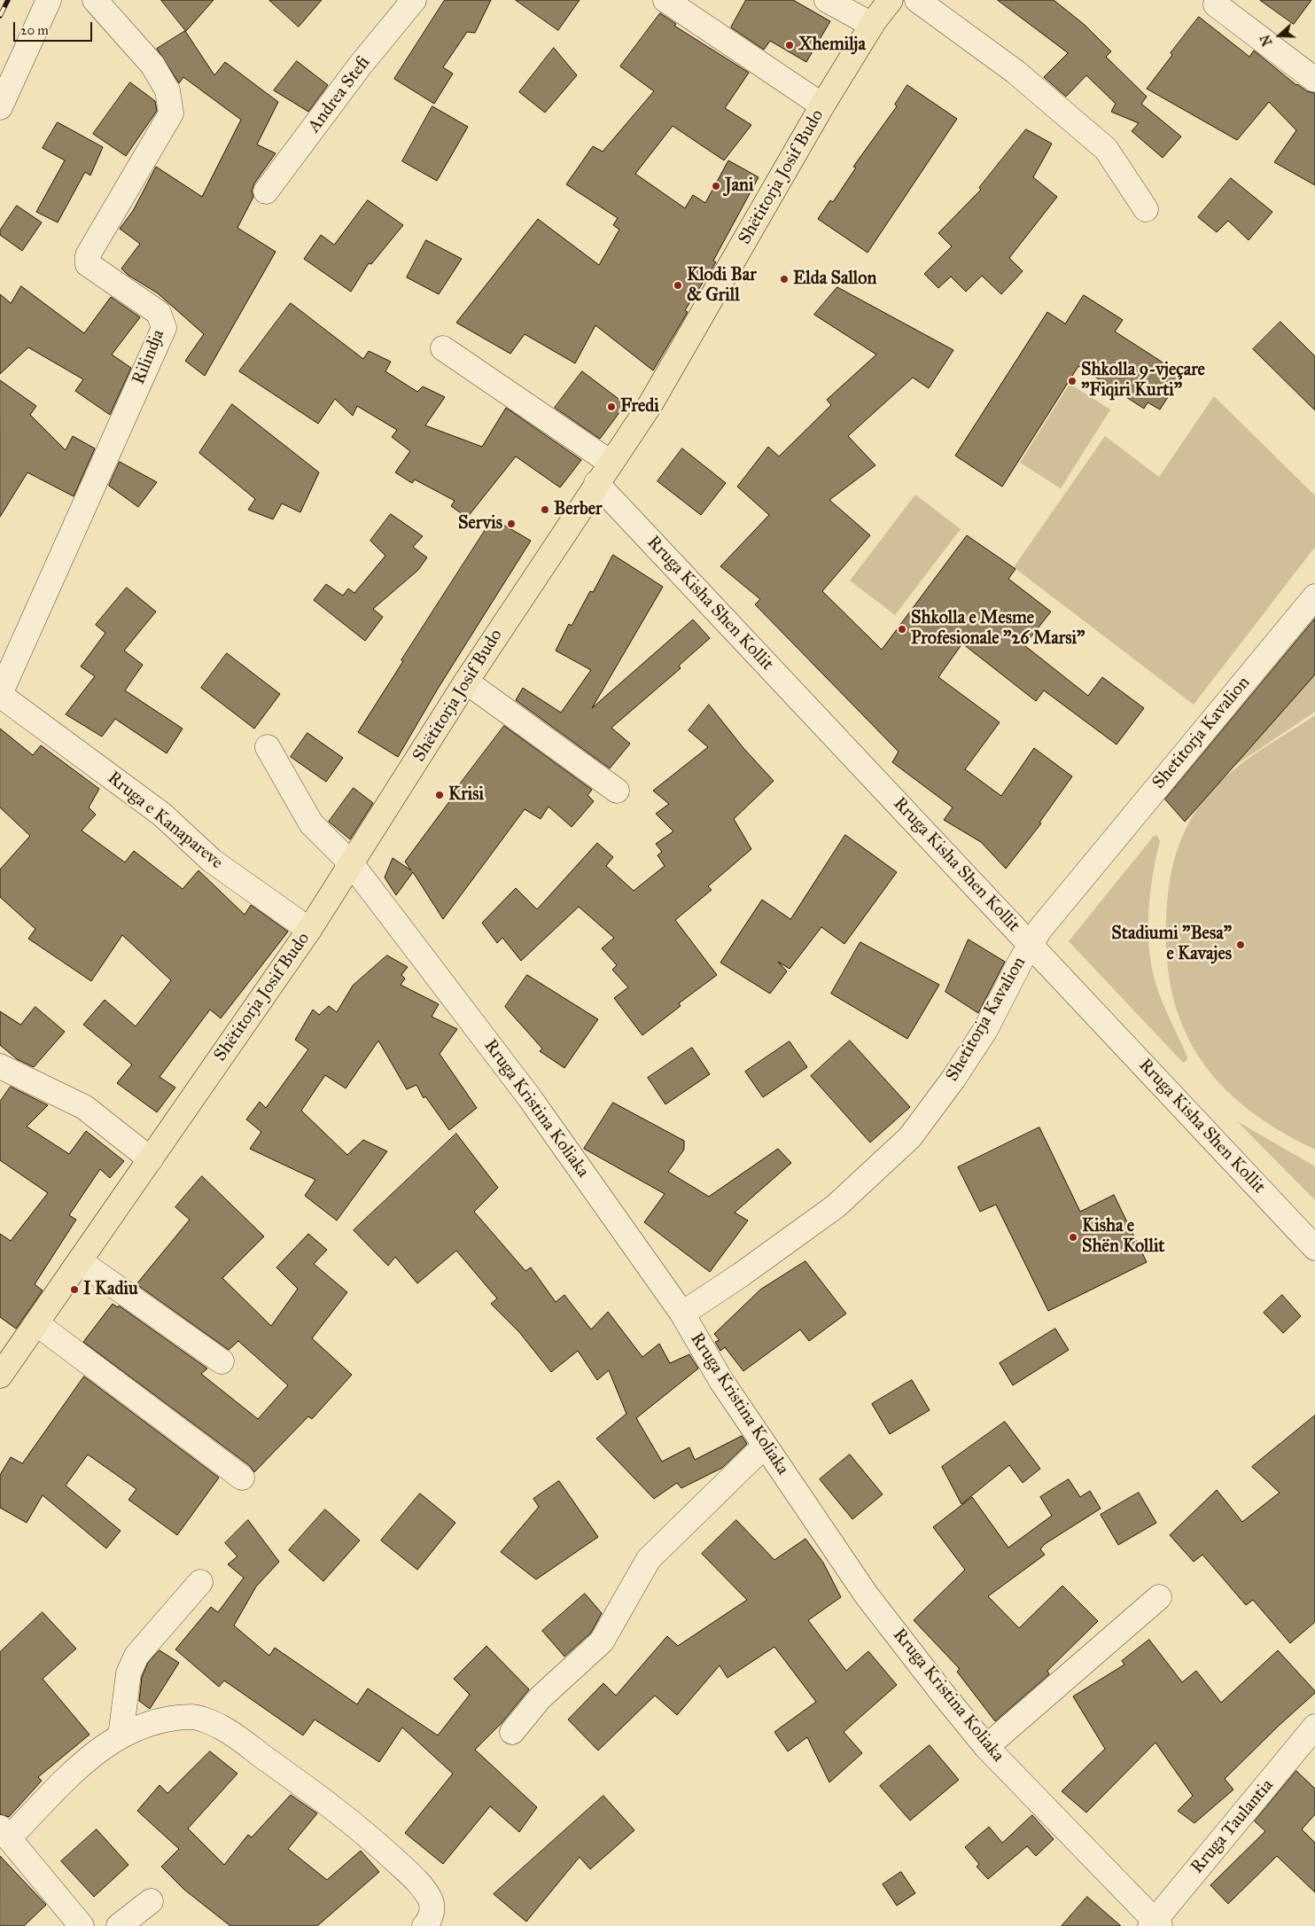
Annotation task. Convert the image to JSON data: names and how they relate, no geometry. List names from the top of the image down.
{
  "streets": {
    "main road": ["Shëtitorja Josif Budo"],
    "street": [
      "Andrea Stefi",
      "Rilindja",
      "Rruga Kisha Shen Kollit",
      "Shetitorja Kavalion",
      "Rruga e Kanapareve",
      "Rruga Kristina Koliaka",
      "Rruga Taulantia"
    ]
  },
  "crossings": [
    ["Shëtitorja Josif Budo", "Rruga Kisha Shen Kollit"],
    ["Shëtitorja Josif Budo", "Rruga e Kanapareve"],
    ["Shëtitorja Josif Budo", "Rruga Kristina Koliaka"],
    ["Rilindja", "Rruga e Kanapareve"],
    ["Rruga Kisha Shen Kollit", "Shetitorja Kavalion"],
    ["Shetitorja Kavalion", "Rruga Kristina Koliaka"],
    ["Rruga Kristina Koliaka", "Rruga Taulantia"]
  ],
  "places": [
    "Xhemilja",
    "Jani",
    "Elda Sallon",
    "Klodi Bar & Grill",
    "Shkolla 9-vjeçare \"Fiqiri Kurti\"",
    "Fredi",
    "Berber",
    "Servis",
    "Shkolla e Mesme Profesionale \"26 Marsi\"",
    "Krisi",
    "Stadiumi \"Besa\" e Kavajes",
    "Kisha e Shën Kollit",
    "I Kadiu"
  ],
  "scale_bar": "20 m",
  "north": "left"
}
